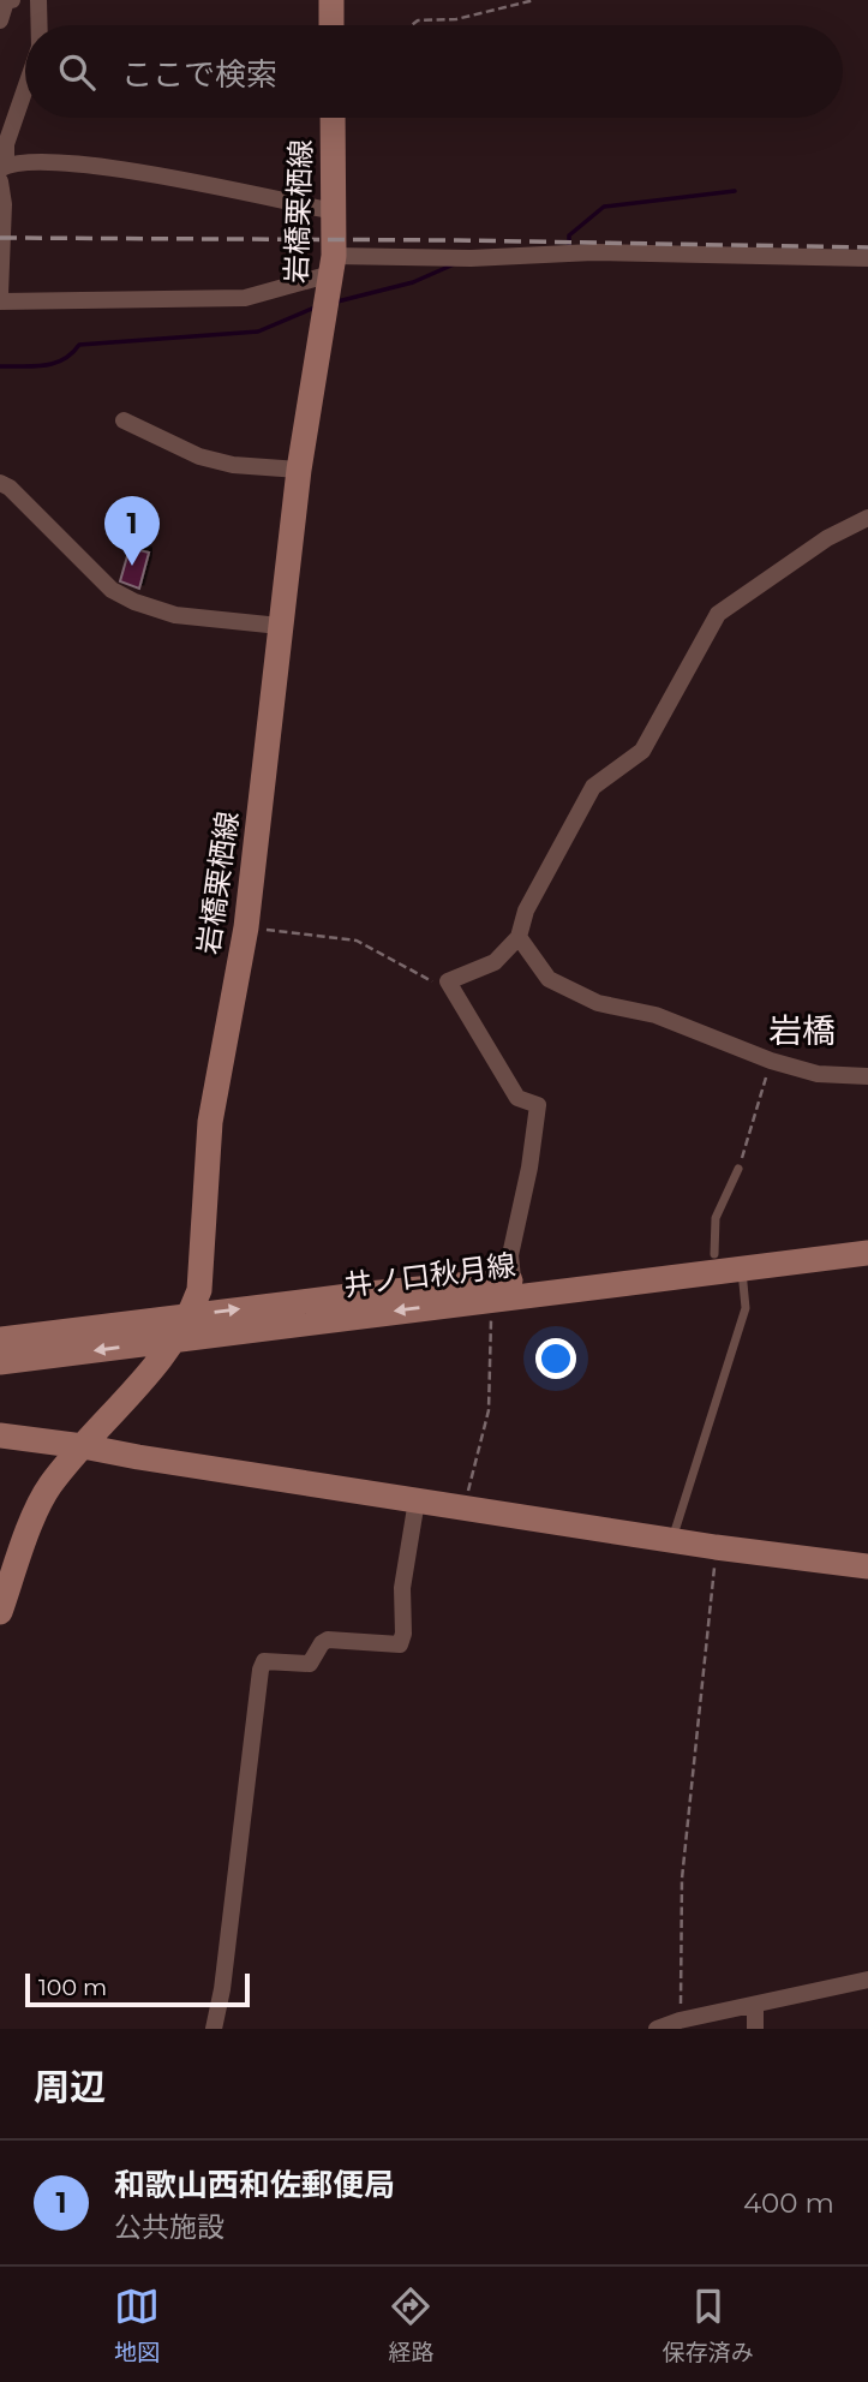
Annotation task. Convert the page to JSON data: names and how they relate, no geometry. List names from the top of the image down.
{
  "streets": {
    "main road": ["岩橋栗栖線", "井ノ口秋月線"]
  },
  "crossings": [
    ["岩橋栗栖線", "井ノ口秋月線"]
  ],
  "districts": ["岩橋"],
  "scale_bar": "100 m",
  "page": {
    "search": "ここで検索",
    "pins": "1",
    "scale": "100 m",
    "heading": "周辺",
    "list": [
      {
        "mark": "1",
        "name": "和歌山西和佐郵便局",
        "note": "公共施設",
        "value": "400 m"
      }
    ],
    "nav": ["地図", "経路", "保存済み"]
  }
}
